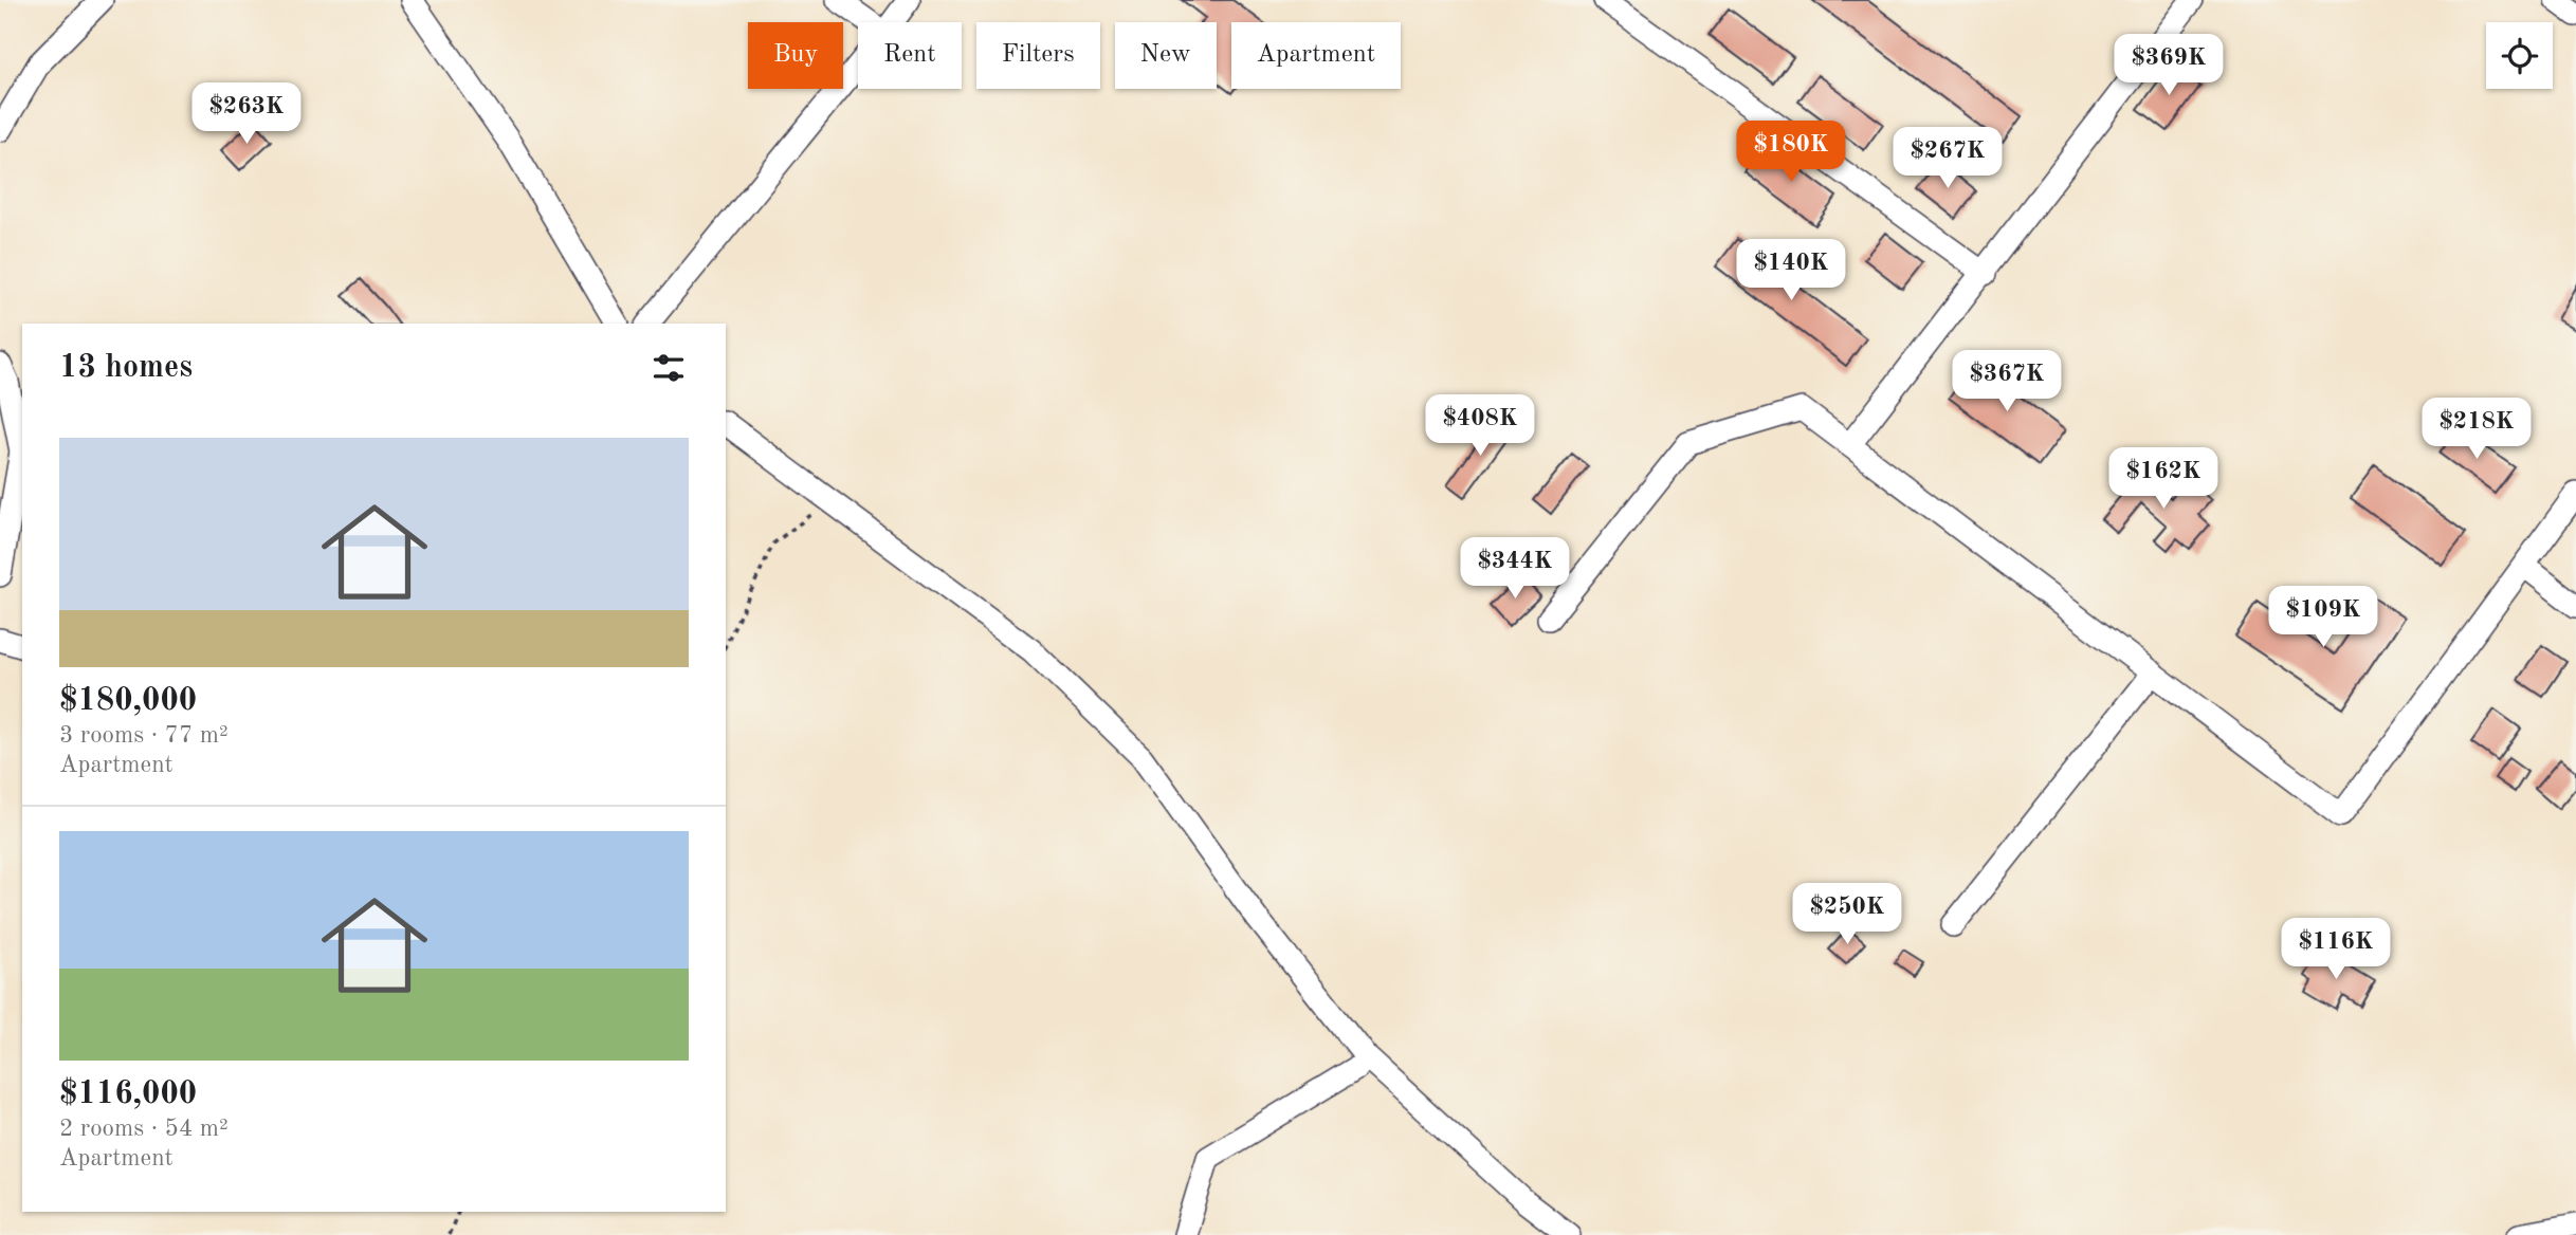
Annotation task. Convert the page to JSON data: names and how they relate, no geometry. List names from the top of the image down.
{
  "page": {
    "chip": [
      "Buy",
      "Rent",
      "Filters",
      "New",
      "Apartment"
    ],
    "price": [
      "$369K",
      "$263K",
      "$180K",
      "$267K",
      "$140K",
      "$367K",
      "$408K",
      "$218K",
      "$162K",
      "$344K",
      "$109K",
      "$250K",
      "$116K"
    ],
    "heading": "13 homes",
    "list": [
      {
        "name": "$180,000",
        "note": "3 rooms · 77 m² · Apartment"
      },
      {
        "name": "$116,000",
        "note": "2 rooms · 54 m² · Apartment"
      }
    ]
  }
}
